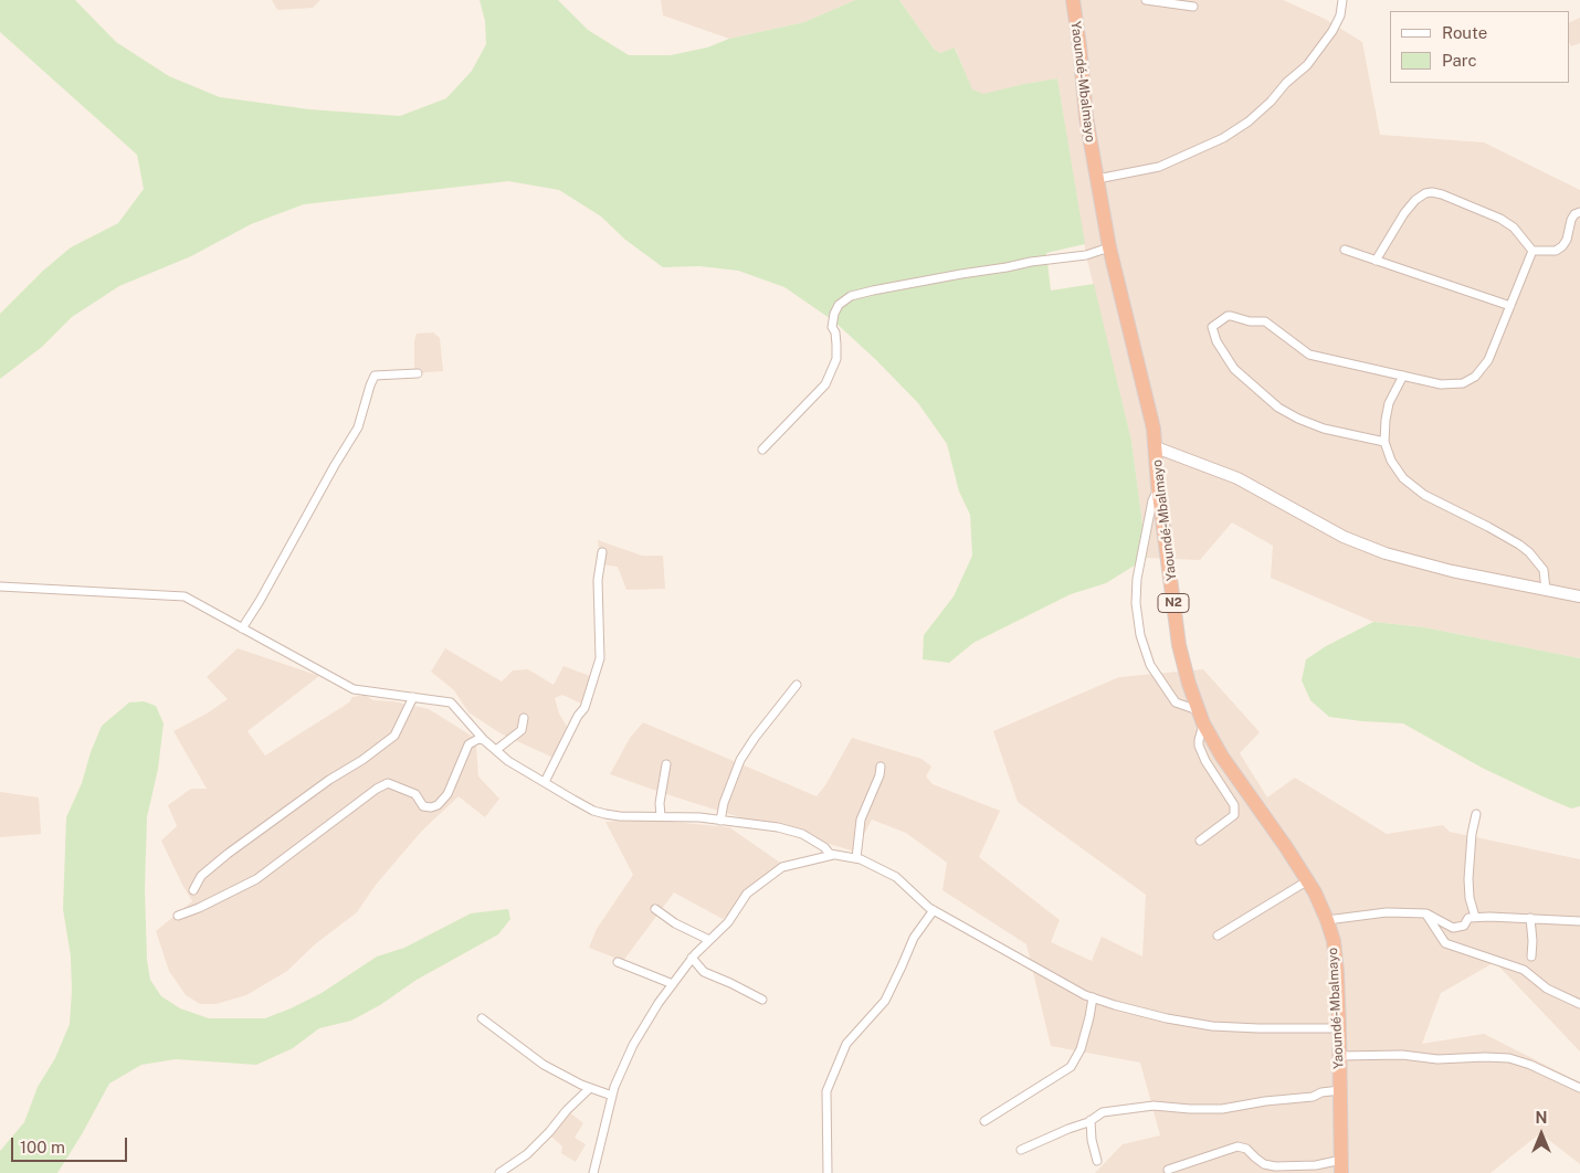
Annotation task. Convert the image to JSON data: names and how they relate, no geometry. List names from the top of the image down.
{
  "streets": {
    "highway": ["Yaoundé-Mbalmayo", "N2"]
  },
  "legend": ["Route", "Parc"],
  "scale_bar": "100 m",
  "north": "top"
}
